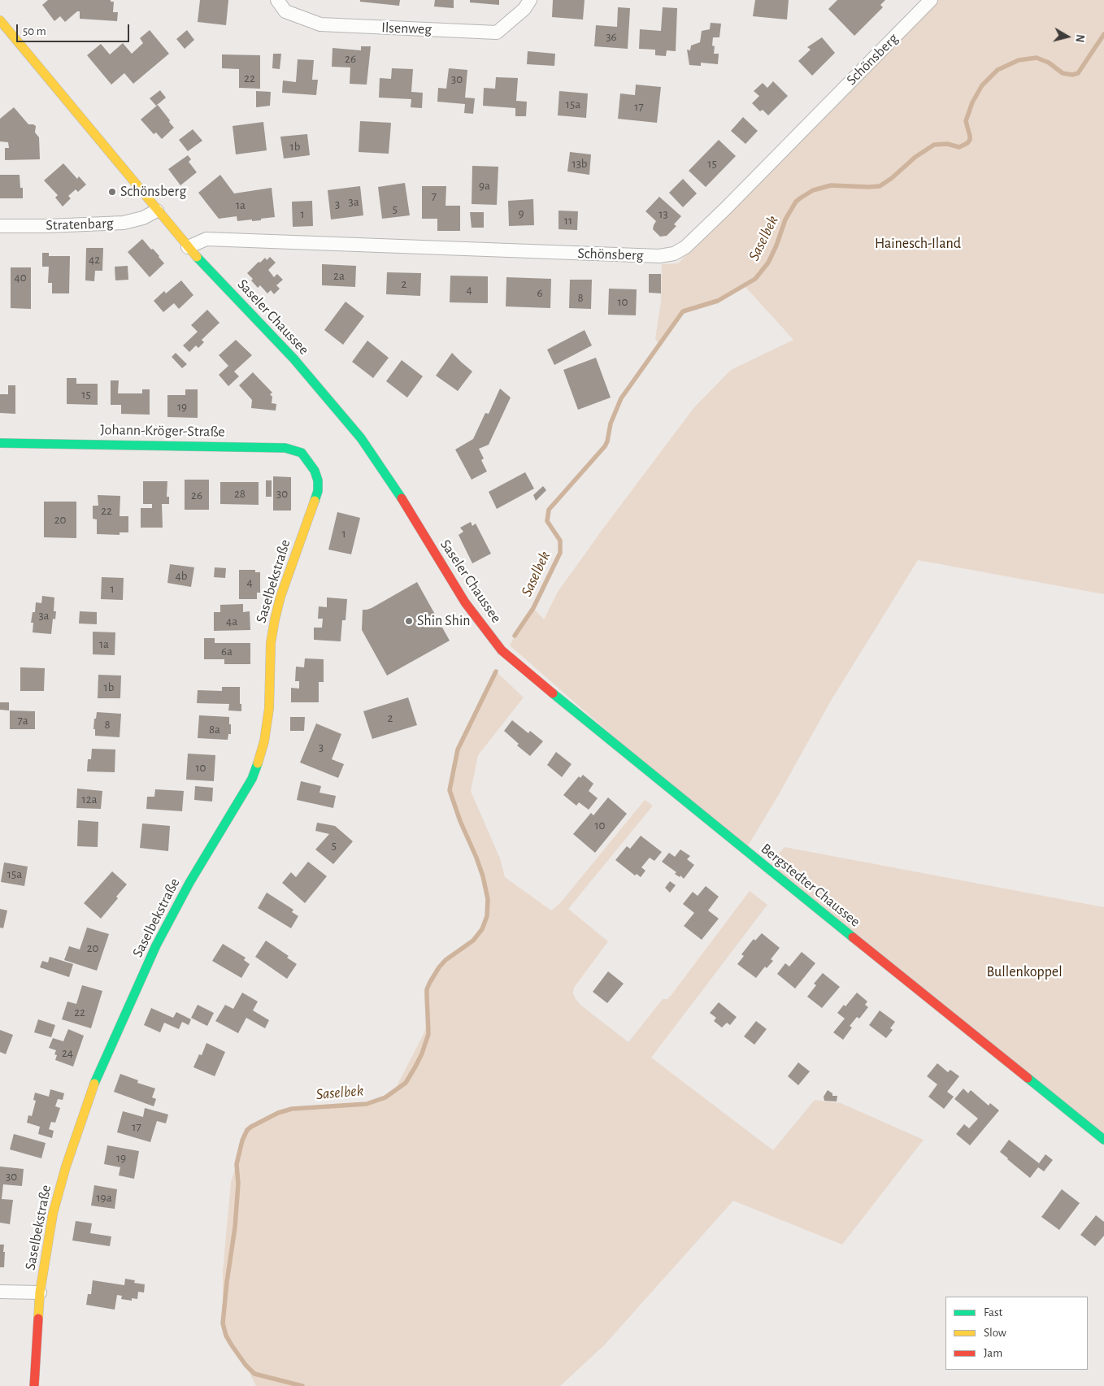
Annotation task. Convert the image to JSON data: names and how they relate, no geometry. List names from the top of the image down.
{
  "streets": {
    "main road": [
      "Saseler Chaussee",
      "Johann-Kröger-Straße",
      "Saselbekstraße",
      "Bergstedter Chaussee"
    ],
    "street": ["Ilsenweg", "Schönsberg", "Stratenbarg"]
  },
  "crossings": [
    ["Schönsberg", "Saseler Chaussee"],
    ["Stratenbarg", "Saseler Chaussee"],
    ["Saseler Chaussee", "Bergstedter Chaussee"],
    ["Johann-Kröger-Straße", "Saselbekstraße"]
  ],
  "water": ["Saselbek"],
  "parks": ["Hainesch-Iland", "Bullenkoppel"],
  "places": ["Schönsberg", "Shin Shin"],
  "house_numbers": [
    "36",
    "26",
    "22",
    "30",
    "15a",
    "17",
    "1b",
    "13b",
    "15",
    "9a",
    "7",
    "3a",
    "3",
    "1a",
    "5",
    "9",
    "1",
    "13",
    "11",
    "42",
    "2a",
    "40",
    "2",
    "4",
    "6",
    "8",
    "10",
    "15",
    "19",
    "28",
    "30",
    "26",
    "22",
    "20",
    "1",
    "4b",
    "4",
    "1",
    "3a",
    "4a",
    "1a",
    "6a",
    "1b",
    "2",
    "7a",
    "8",
    "8a",
    "3",
    "10",
    "12a",
    "10",
    "5",
    "15a",
    "20",
    "22",
    "24",
    "17",
    "19",
    "30",
    "19a"
  ],
  "legend": ["Fast", "Slow", "Jam"],
  "scale_bar": "50 m",
  "north": "right"
}
